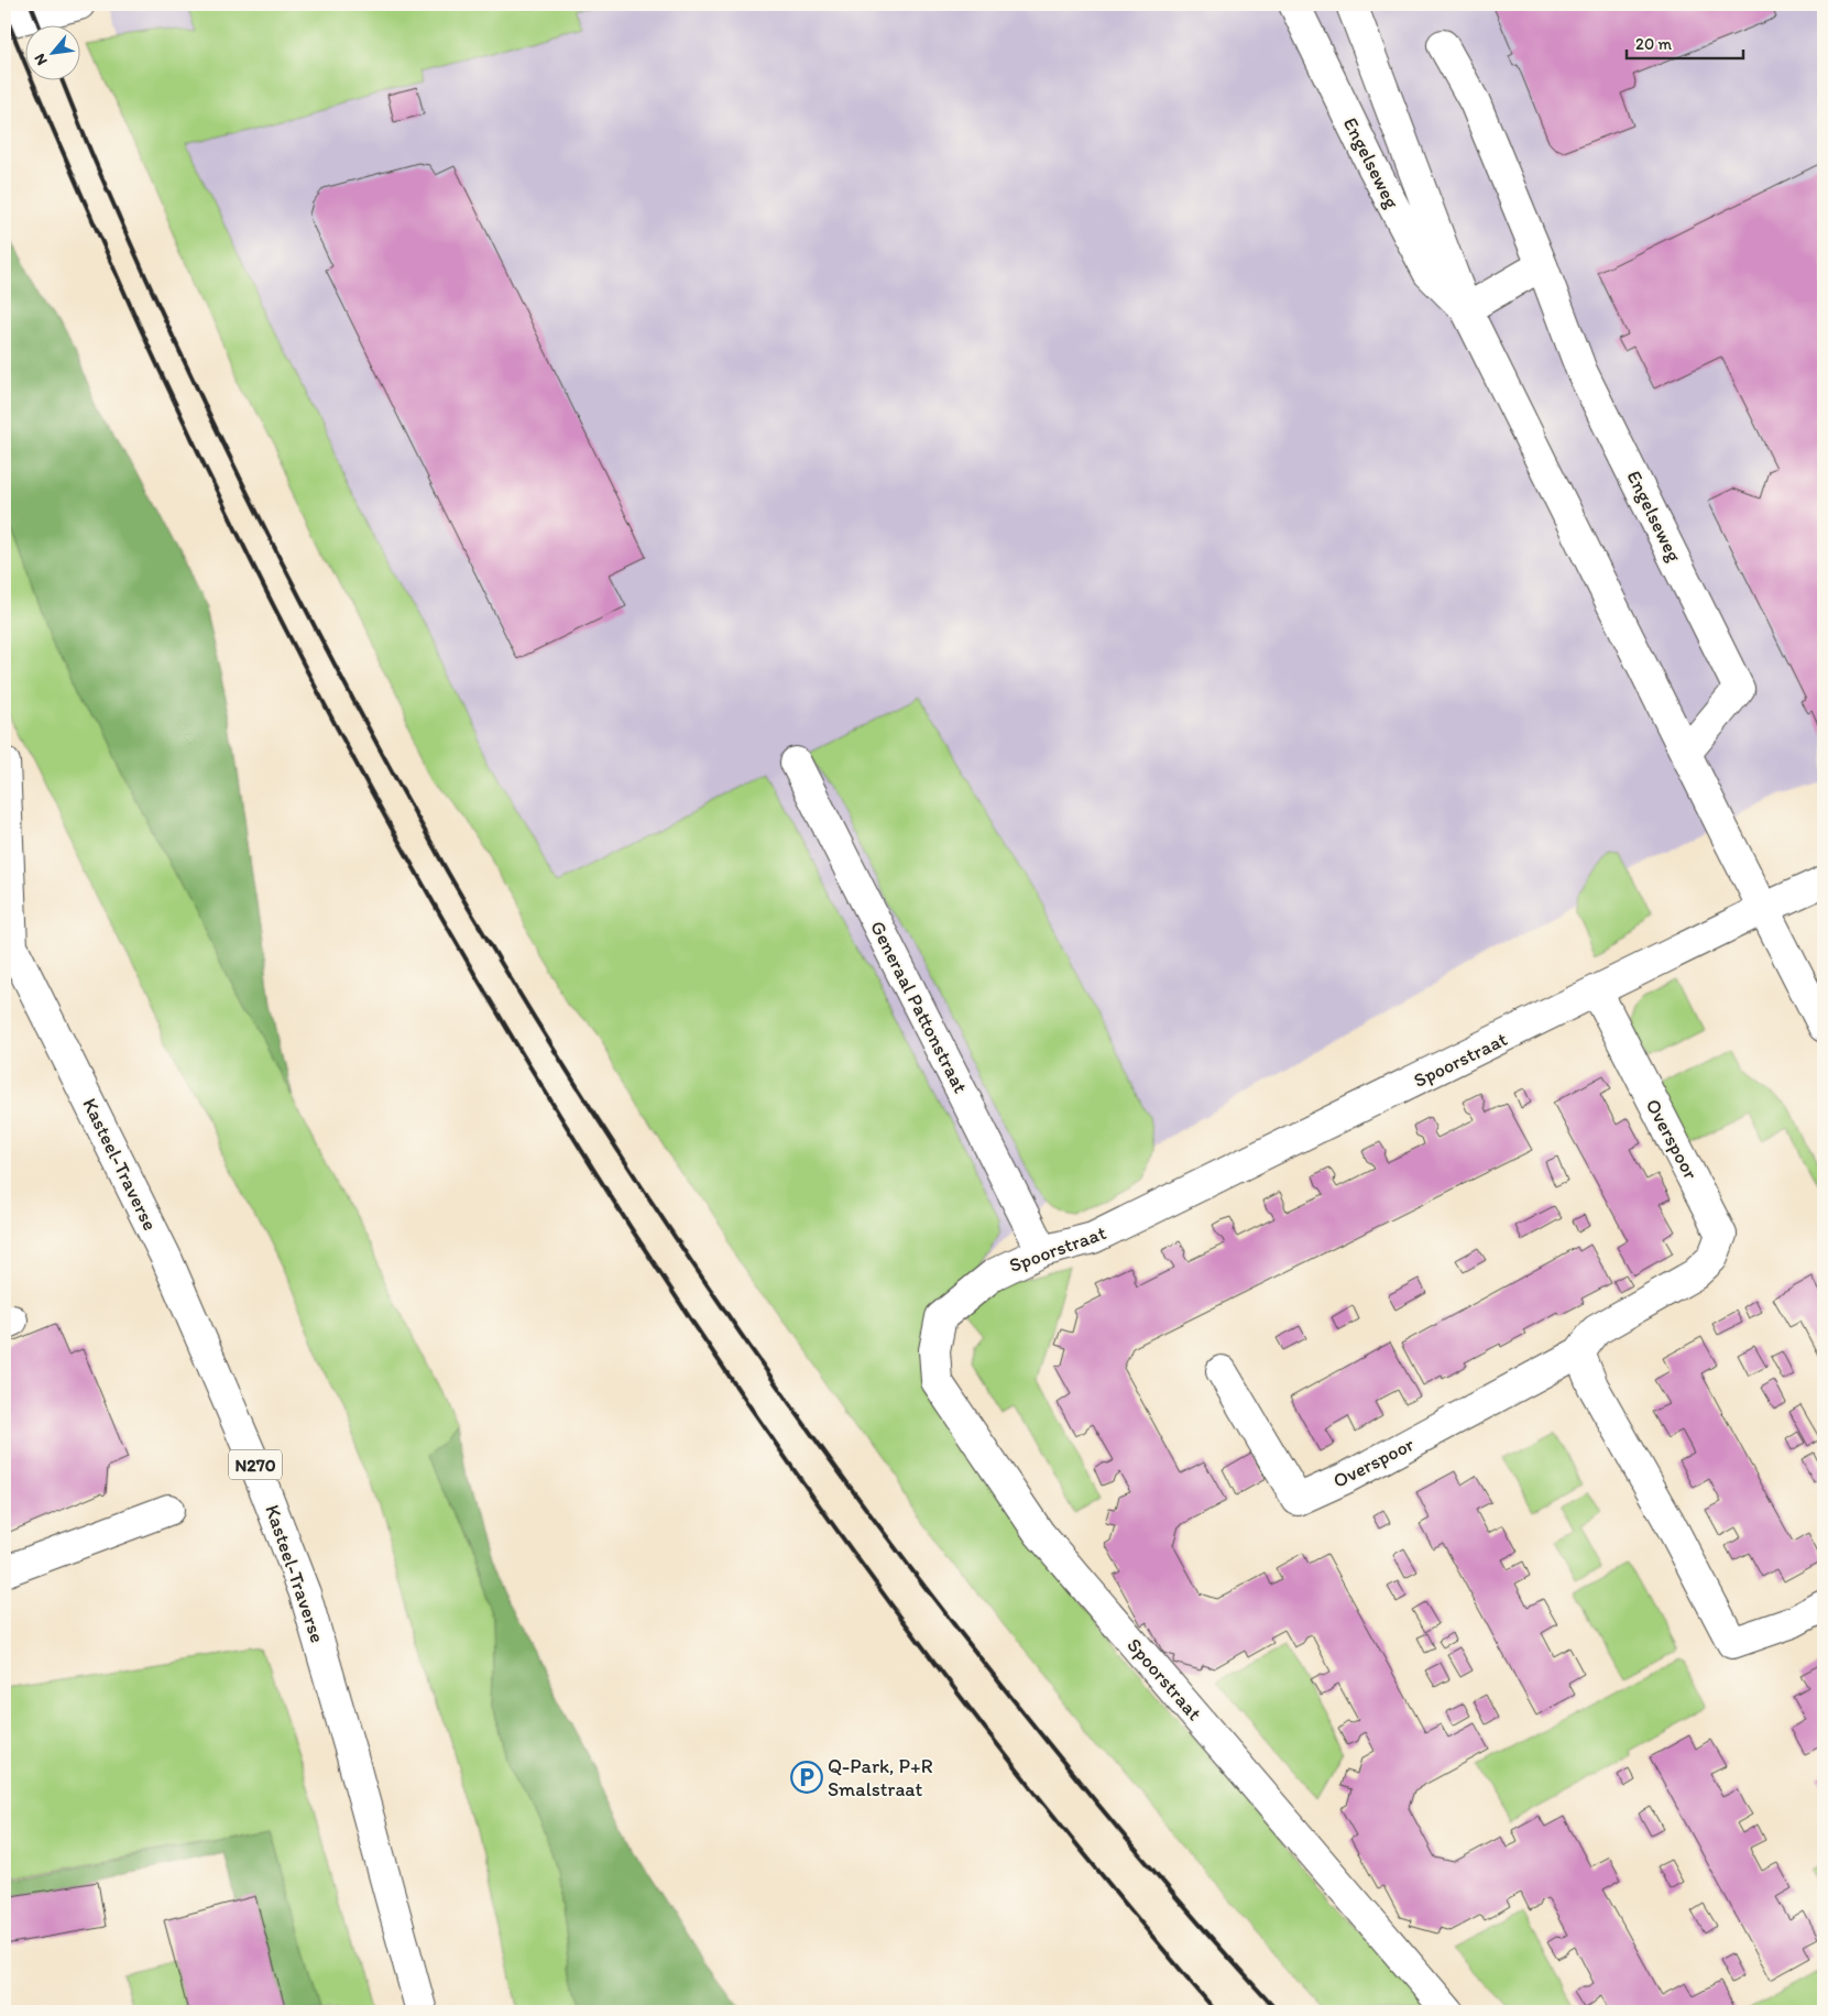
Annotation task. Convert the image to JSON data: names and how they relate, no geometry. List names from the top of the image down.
{
  "streets": {
    "street": [
      "Engelseweg",
      "Generaal Pattonstraat",
      "Spoorstraat",
      "Overspoor",
      "Kasteel-Traverse",
      "N270"
    ]
  },
  "crossings": [
    ["Engelseweg", "Spoorstraat"],
    ["Generaal Pattonstraat", "Spoorstraat"],
    ["Spoorstraat", "Overspoor"]
  ],
  "places": {
    "parking": ["Q-Park, P+R Smalstraat"]
  },
  "scale_bar": "20 m",
  "north": "bottom left"
}
